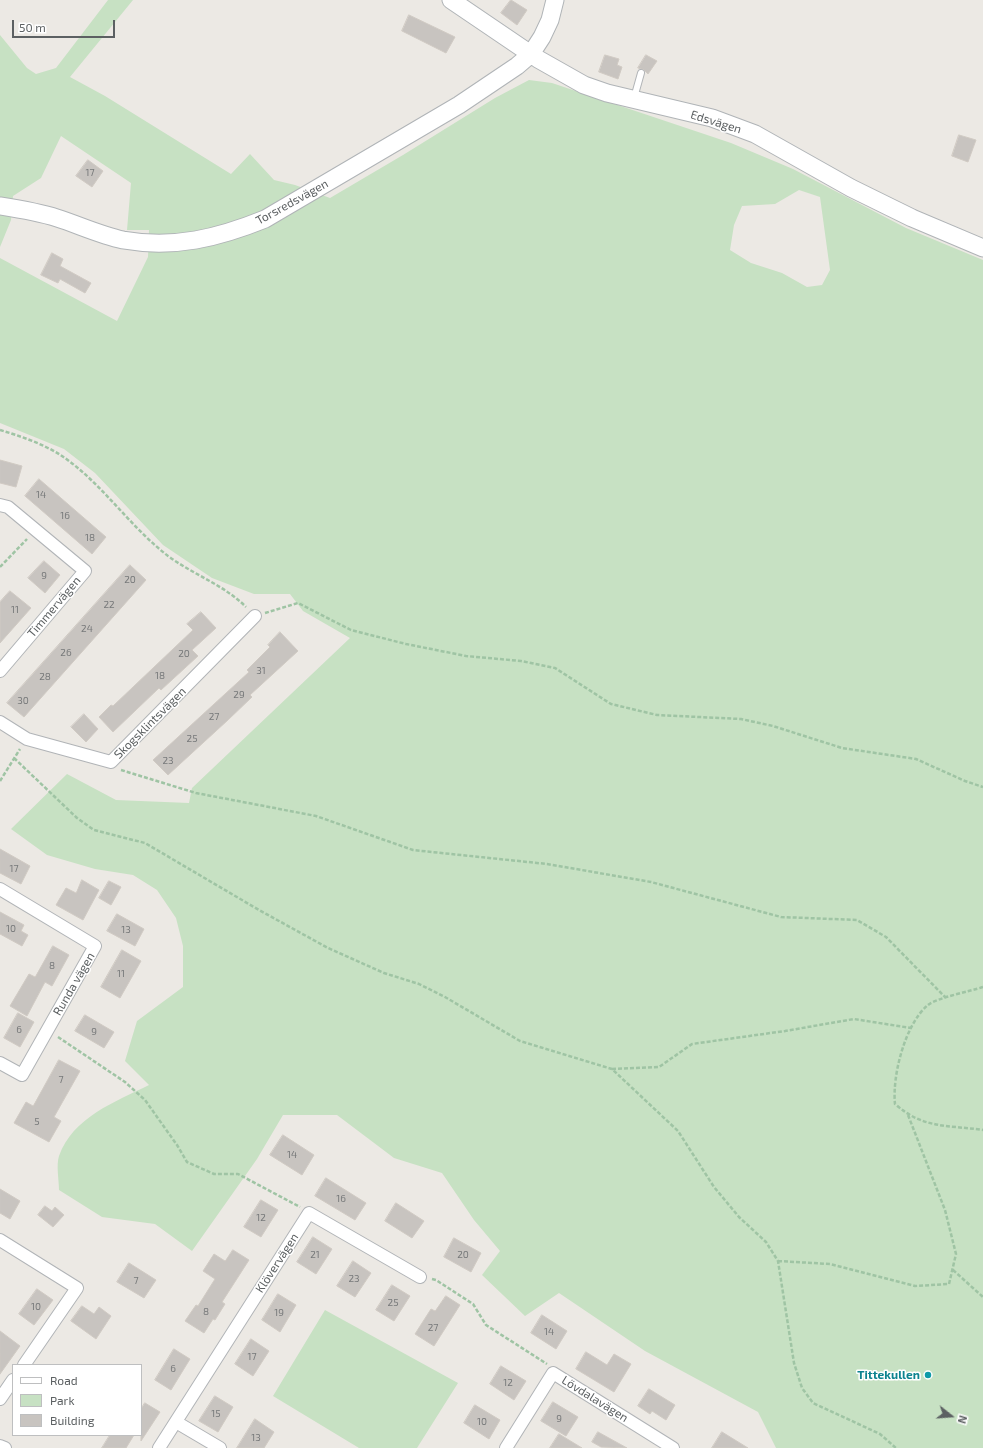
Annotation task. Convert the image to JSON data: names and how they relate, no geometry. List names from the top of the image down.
{
  "streets": {
    "street": [
      "Edsvägen",
      "Torsredsvägen",
      "Timmervägen",
      "Skogsklintsvägen",
      "Runda vägen",
      "Klövervägen",
      "Lövdalavägen"
    ]
  },
  "crossings": [
    ["Edsvägen", "Torsredsvägen"]
  ],
  "places": ["Tittekullen"],
  "house_numbers": [
    "17",
    "14",
    "16",
    "18",
    "9",
    "20",
    "22",
    "11",
    "24",
    "26",
    "20",
    "31",
    "18",
    "28",
    "29",
    "30",
    "27",
    "25",
    "23",
    "17",
    "10",
    "13",
    "8",
    "11",
    "6",
    "9",
    "7",
    "5",
    "14",
    "16",
    "12",
    "21",
    "20",
    "23",
    "7",
    "25",
    "10",
    "8",
    "19",
    "27",
    "14",
    "17",
    "6",
    "12",
    "15",
    "9",
    "10",
    "13"
  ],
  "legend": ["Road", "Park", "Building"],
  "scale_bar": "50 m",
  "north": "right"
}
